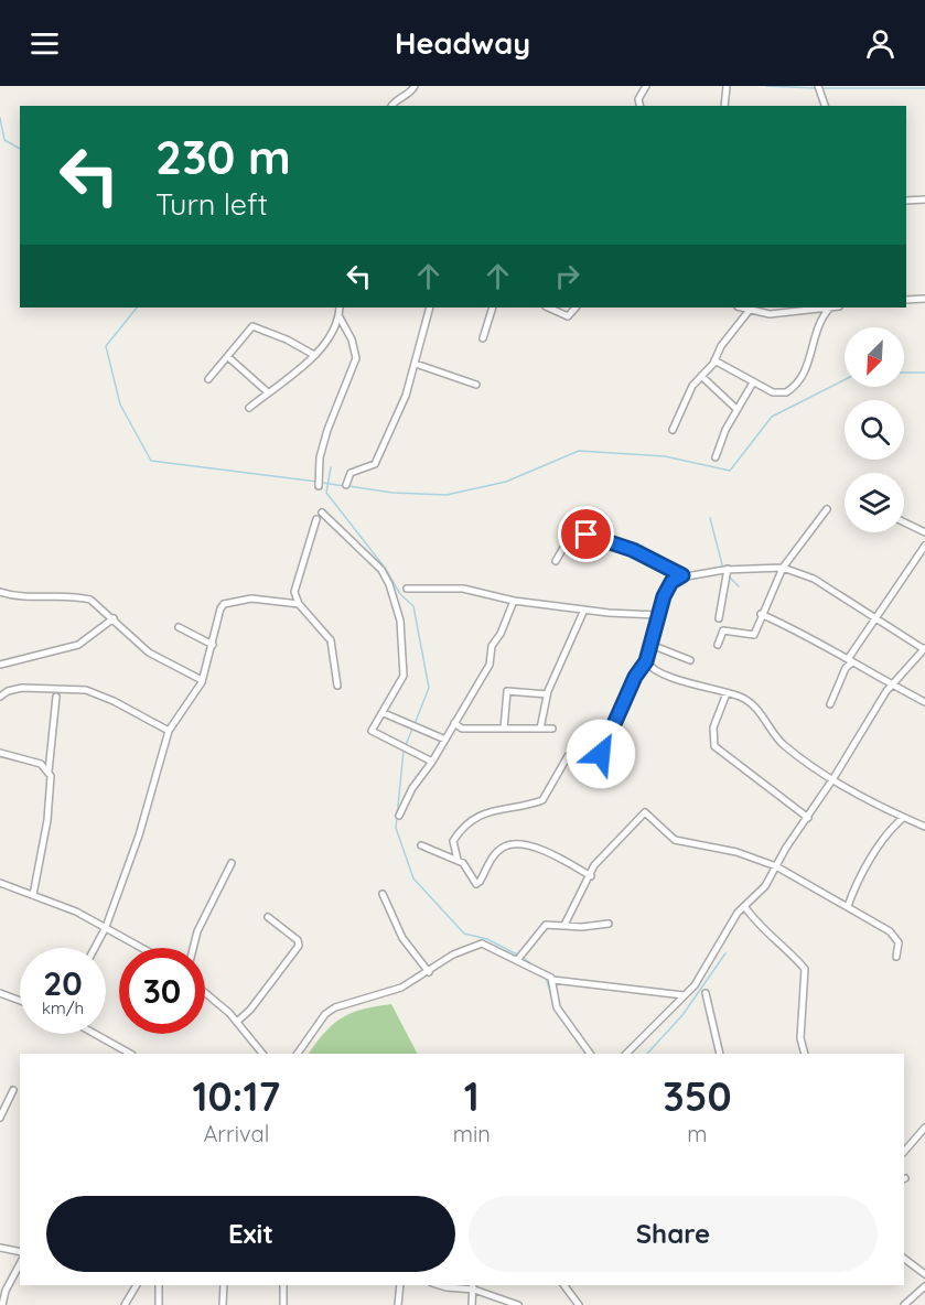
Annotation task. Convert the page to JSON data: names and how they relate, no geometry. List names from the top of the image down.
{
  "north": "bottom left",
  "page": {
    "header": "Headway",
    "turn": ["230 m", "Turn left"],
    "speed": "20 km/h",
    "limit": "30",
    "eta": [
      "10:17",
      "Arrival",
      "1",
      "min",
      "350",
      "m"
    ],
    "buttons": ["Exit", "Share"]
  }
}
